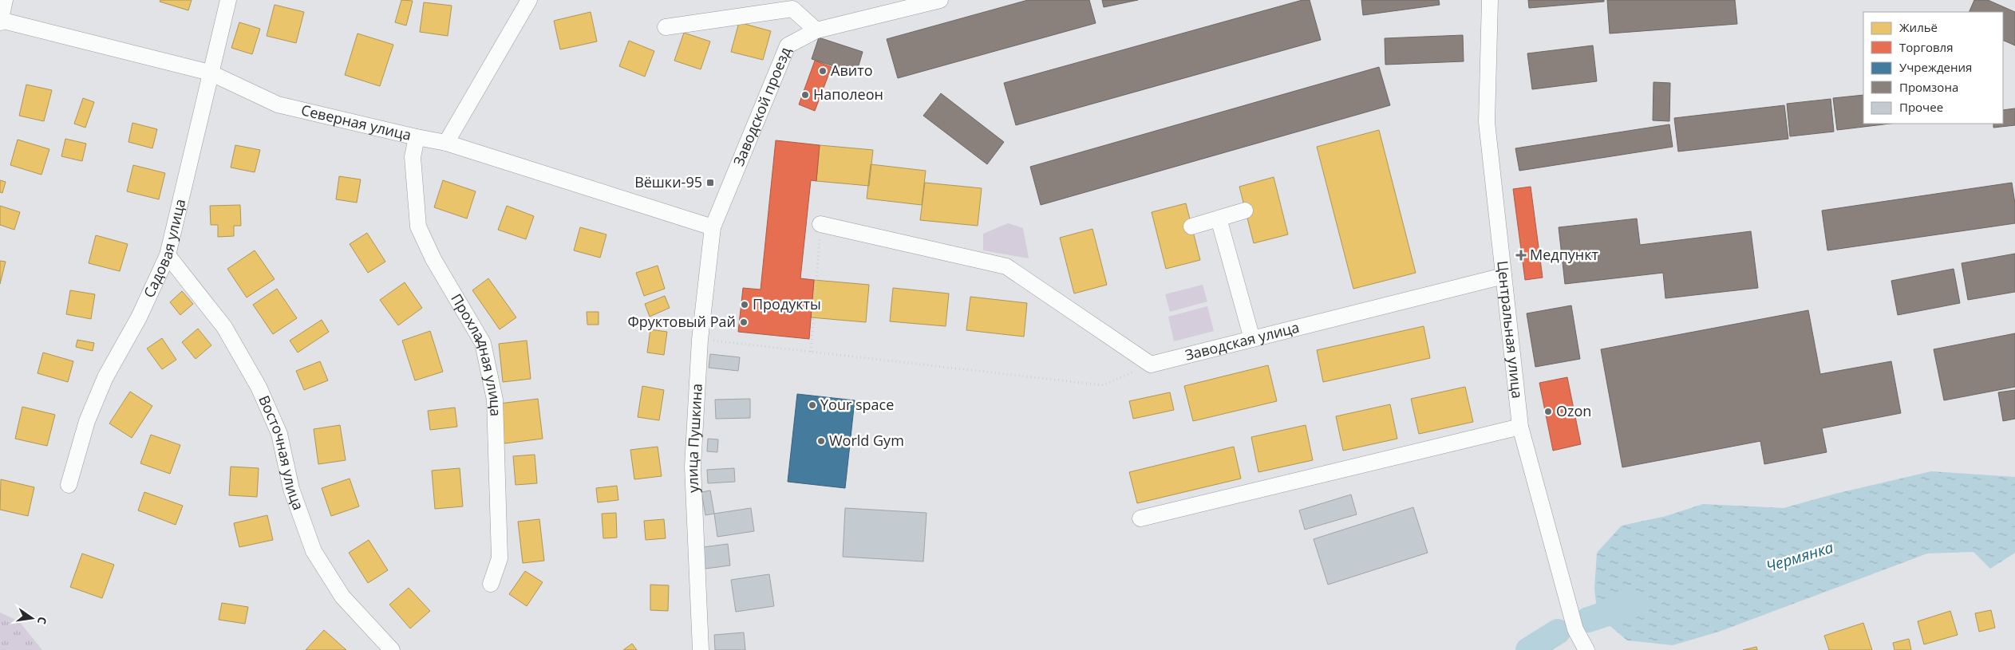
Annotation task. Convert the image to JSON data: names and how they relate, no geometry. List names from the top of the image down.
{
  "streets": {
    "street": [
      "Заводской проезд",
      "Северная улица",
      "Садовая улица",
      "Центральная улица",
      "Заводская улица",
      "Прохладная улица",
      "улица Пушкина",
      "Восточная улица"
    ]
  },
  "crossings": [
    ["Заводской проезд", "Северная улица"],
    ["Заводской проезд", "улица Пушкина"],
    ["Северная улица", "Садовая улица"],
    ["Северная улица", "Прохладная улица"],
    ["Северная улица", "улица Пушкина"],
    ["Садовая улица", "Восточная улица"],
    ["Центральная улица", "Заводская улица"]
  ],
  "water": ["Чермянка"],
  "places": {
    "other": [
      "Авито",
      "Наполеон",
      "Продукты",
      "Фруктовый Рай",
      "Your space",
      "Ozon",
      "World Gym"
    ],
    "transit": ["Вёшки-95"],
    "health": ["Медпункт"]
  },
  "legend": [
    "Жильё",
    "Торговля",
    "Учреждения",
    "Промзона",
    "Прочее"
  ],
  "north": "right"
}
